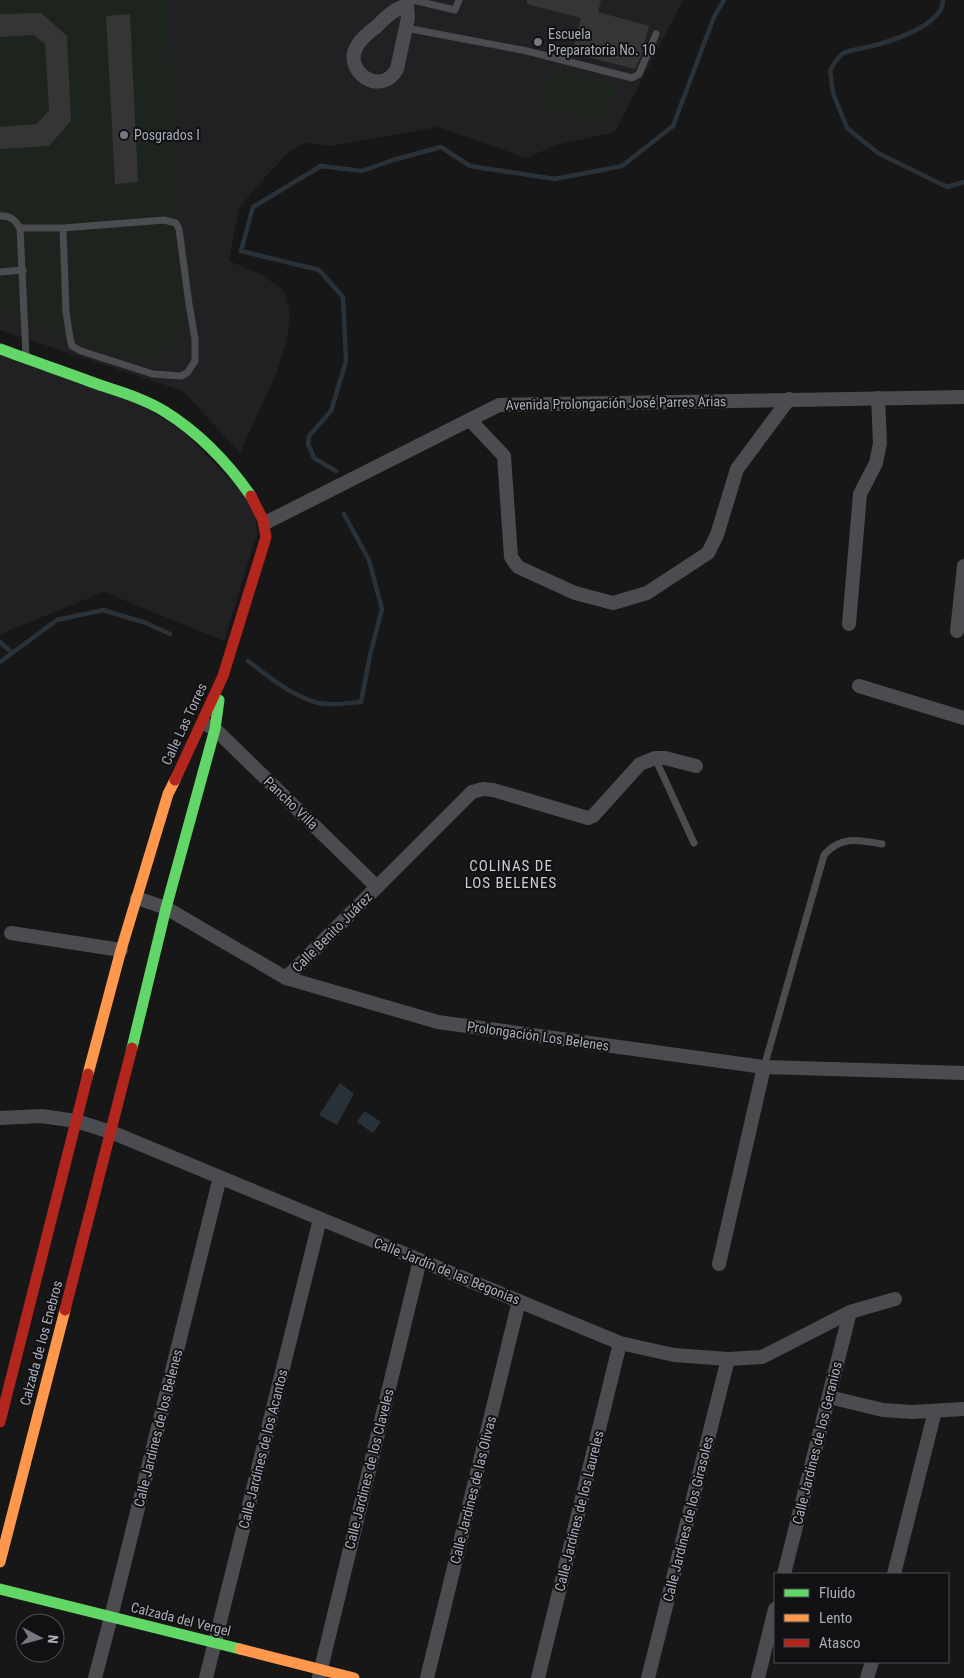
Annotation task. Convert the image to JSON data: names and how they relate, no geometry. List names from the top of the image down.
{
  "streets": {
    "main road": ["Calle Las Torres", "Calzada de los Enebros", "Calzada del Vergel"],
    "street": [
      "Avenida Prolongación José Parres Arias",
      "Pancho Villa",
      "Calle Benito Juárez",
      "Prolongación Los Belenes",
      "Calle Jardín de las Begonias",
      "Calle Jardines de los Belenes",
      "Calle Jardines de los Geranios",
      "Calle Jardines de los Acantos",
      "Calle Jardines de los Claveles",
      "Calle Jardines de las Olivas",
      "Calle Jardines de los Laureles",
      "Calle Jardines de los Girasoles"
    ]
  },
  "crossings": [
    ["Calle Las Torres", "Pancho Villa"],
    ["Calle Las Torres", "Prolongación Los Belenes"],
    ["Calle Las Torres", "Calle Jardín de las Begonias"],
    ["Calle Las Torres", "Calzada de los Enebros"],
    ["Pancho Villa", "Calle Benito Juárez"],
    ["Calle Benito Juárez", "Prolongación Los Belenes"],
    ["Calle Jardín de las Begonias", "Calzada de los Enebros"],
    ["Calle Jardín de las Begonias", "Calle Jardines de los Belenes"],
    ["Calle Jardín de las Begonias", "Calle Jardines de los Geranios"],
    ["Calle Jardín de las Begonias", "Calle Jardines de los Acantos"],
    ["Calle Jardín de las Begonias", "Calle Jardines de los Claveles"],
    ["Calle Jardín de las Begonias", "Calle Jardines de las Olivas"],
    ["Calle Jardín de las Begonias", "Calle Jardines de los Laureles"],
    ["Calle Jardín de las Begonias", "Calle Jardines de los Girasoles"],
    ["Calle Jardines de los Belenes", "Calzada del Vergel"],
    ["Calle Jardines de los Acantos", "Calzada del Vergel"],
    ["Calle Jardines de los Claveles", "Calzada del Vergel"]
  ],
  "districts": ["COLINAS DE LOS BELENES"],
  "places": ["Escuela Preparatoria No. 10", "Posgrados I"],
  "legend": ["Fluido", "Lento", "Atasco"],
  "north": "right"
}
